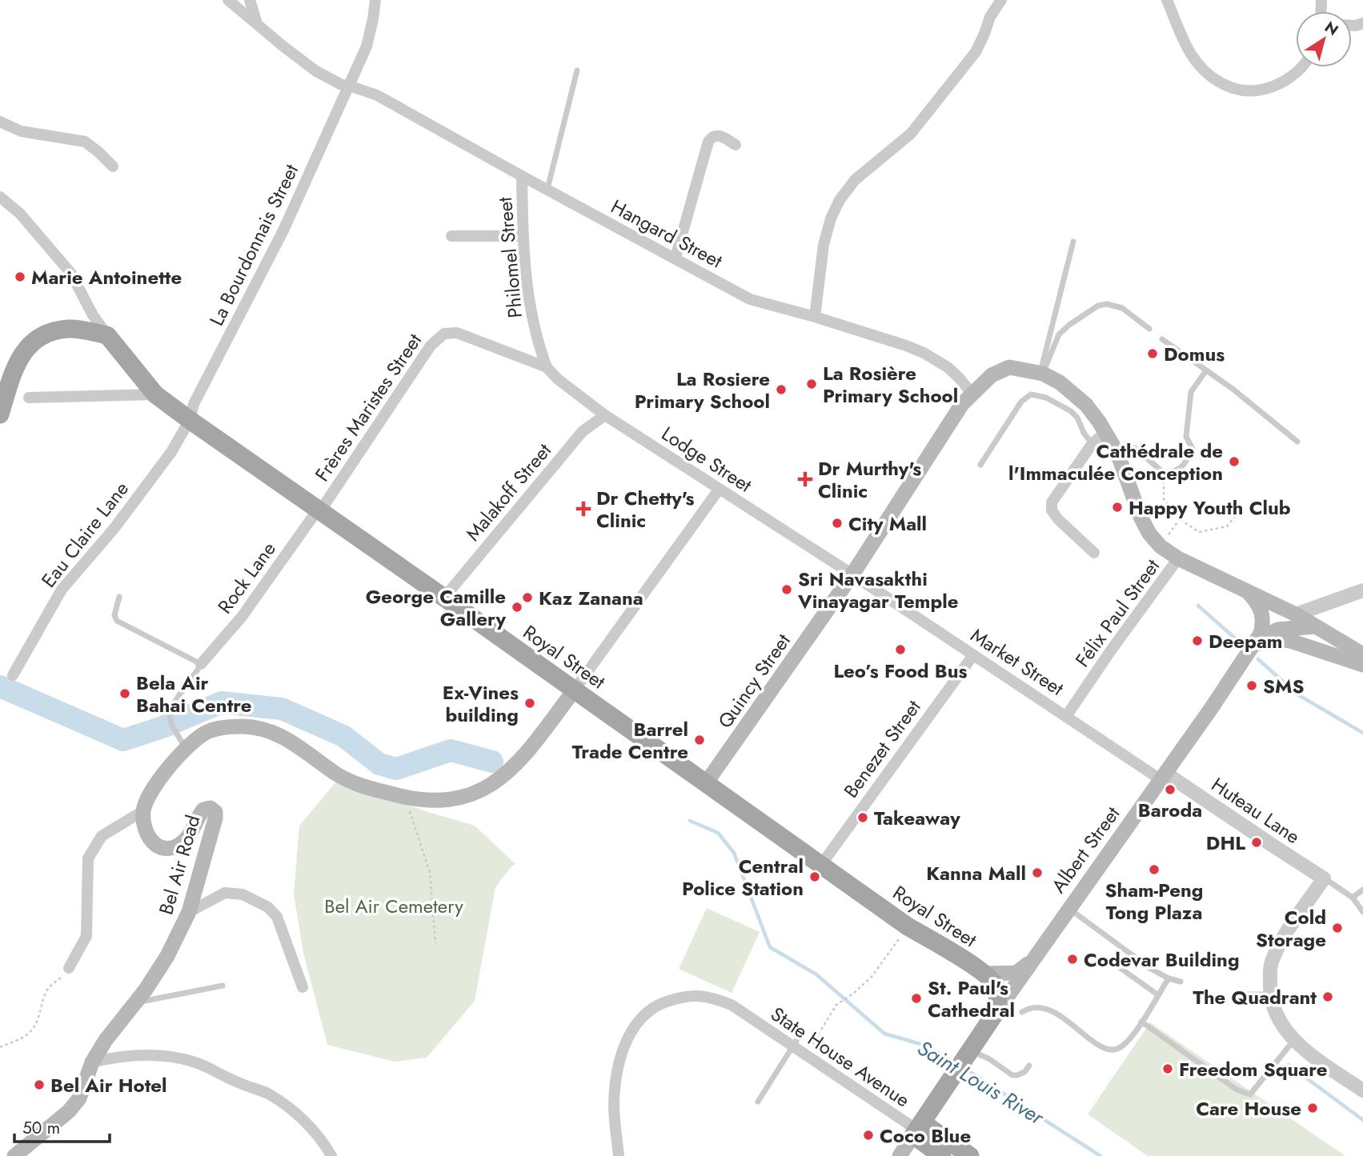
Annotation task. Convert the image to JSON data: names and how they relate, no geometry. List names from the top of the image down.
{
  "streets": {
    "main road": [
      "Royal Street",
      "Quincy Street",
      "Albert Street",
      "Bel Air Road"
    ],
    "street": [
      "Hangard Street",
      "La Bourdonnais Street",
      "Philomel Street",
      "Frères Maristes Street",
      "Lodge Street",
      "Malakoff Street",
      "Eau Claire Lane",
      "Rock Lane",
      "Félix Paul Street",
      "Market Street",
      "Benezet Street",
      "Huteau Lane",
      "State House Avenue"
    ]
  },
  "crossings": [
    ["Hangard Street", "La Bourdonnais Street"],
    ["Hangard Street", "Philomel Street"],
    ["Hangard Street", "Quincy Street"],
    ["La Bourdonnais Street", "Eau Claire Lane"],
    ["La Bourdonnais Street", "Royal Street"],
    ["Philomel Street", "Frères Maristes Street"],
    ["Philomel Street", "Lodge Street"],
    ["Frères Maristes Street", "Lodge Street"],
    ["Frères Maristes Street", "Rock Lane"],
    ["Frères Maristes Street", "Royal Street"],
    ["Lodge Street", "Malakoff Street"],
    ["Lodge Street", "Market Street"],
    ["Lodge Street", "Quincy Street"],
    ["Malakoff Street", "Royal Street"],
    ["Eau Claire Lane", "Royal Street"],
    ["Rock Lane", "Royal Street"],
    ["Félix Paul Street", "Market Street"],
    ["Royal Street", "Quincy Street"],
    ["Royal Street", "Benezet Street"],
    ["Royal Street", "Albert Street"],
    ["Market Street", "Quincy Street"],
    ["Market Street", "Benezet Street"],
    ["Market Street", "Huteau Lane"],
    ["Market Street", "Albert Street"],
    ["Huteau Lane", "Albert Street"],
    ["Albert Street", "State House Avenue"]
  ],
  "water": ["Saint Louis River"],
  "parks": ["Bel Air Cemetery"],
  "places": {
    "other": [
      "Marie Antoinette",
      "Domus",
      "La Rosière Primary School",
      "La Rosiere Primary School",
      "Cathédrale de l'Immaculée Conception",
      "Happy Youth Club",
      "City Mall",
      "Sri Navasakthi Vinayagar Temple",
      "Kaz Zanana",
      "George Camille Gallery",
      "Deepam",
      "Leo’s Food Bus",
      "SMS",
      "Bela Air Bahai Centre",
      "Ex-Vines building",
      "Barrel Trade Centre",
      "Baroda",
      "Takeaway",
      "DHL",
      "Sham-Peng Tong Plaza",
      "Kanna Mall",
      "Central Police Station",
      "Cold Storage",
      "Codevar Building",
      "The Quadrant",
      "St. Paul's Cathedral",
      "Freedom Square",
      "Bel Air Hotel",
      "Care House",
      "Coco Blue"
    ],
    "health": ["Dr Murthy's Clinic", "Dr Chetty's Clinic"]
  },
  "scale_bar": "50 m",
  "north": "top right"
}
